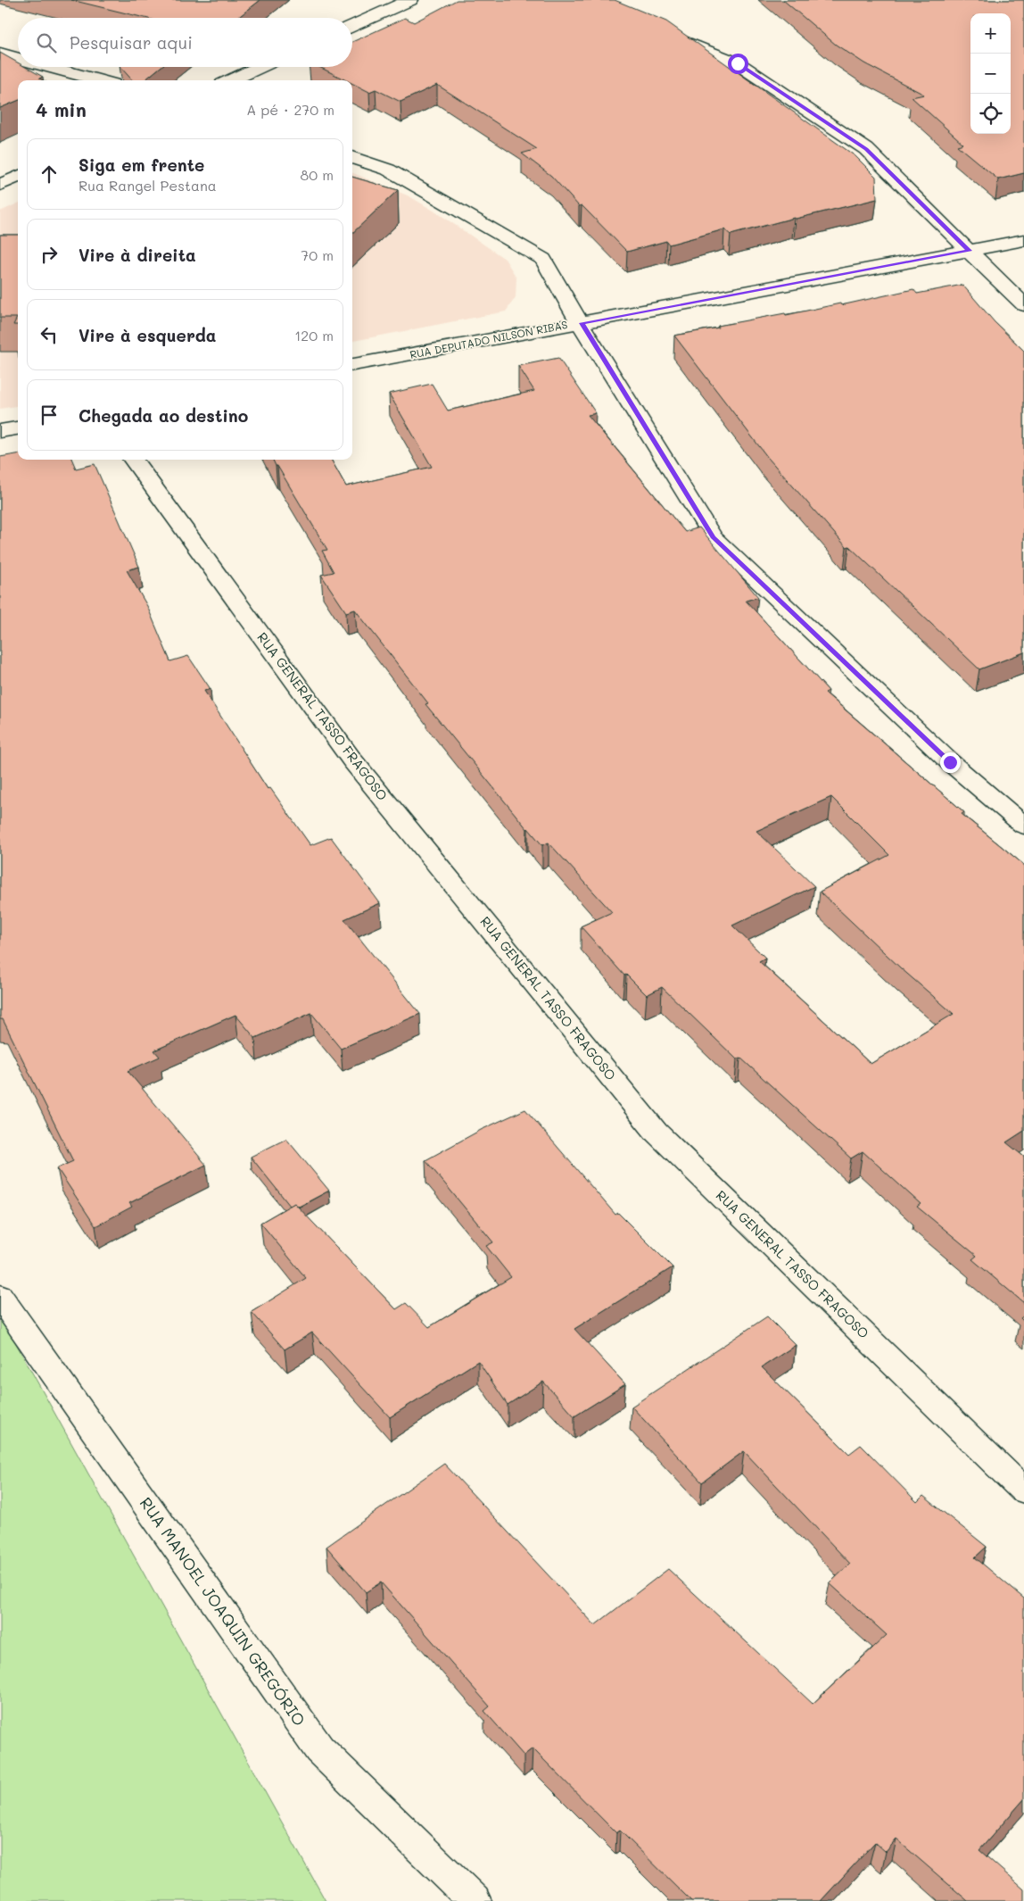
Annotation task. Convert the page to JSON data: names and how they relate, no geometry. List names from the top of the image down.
{
  "streets": {
    "street": ["RUA DEPUTADO NILSON RIBAS", "RUA GENERAL TASSO FRAGOSO", "RUA MANOEL JOAQUIN GREGÓRIO"]
  },
  "page": {
    "map_buttons": ["+", "−"],
    "search": "Pesquisar aqui",
    "heading": ["4 min", "A pé · 270 m"],
    "list": [
      ["Siga em frente", "Rua Rangel Pestana", "80 m"],
      ["Vire à direita", "70 m"],
      ["Vire à esquerda", "120 m"],
      "Chegada ao destino"
    ]
  }
}
